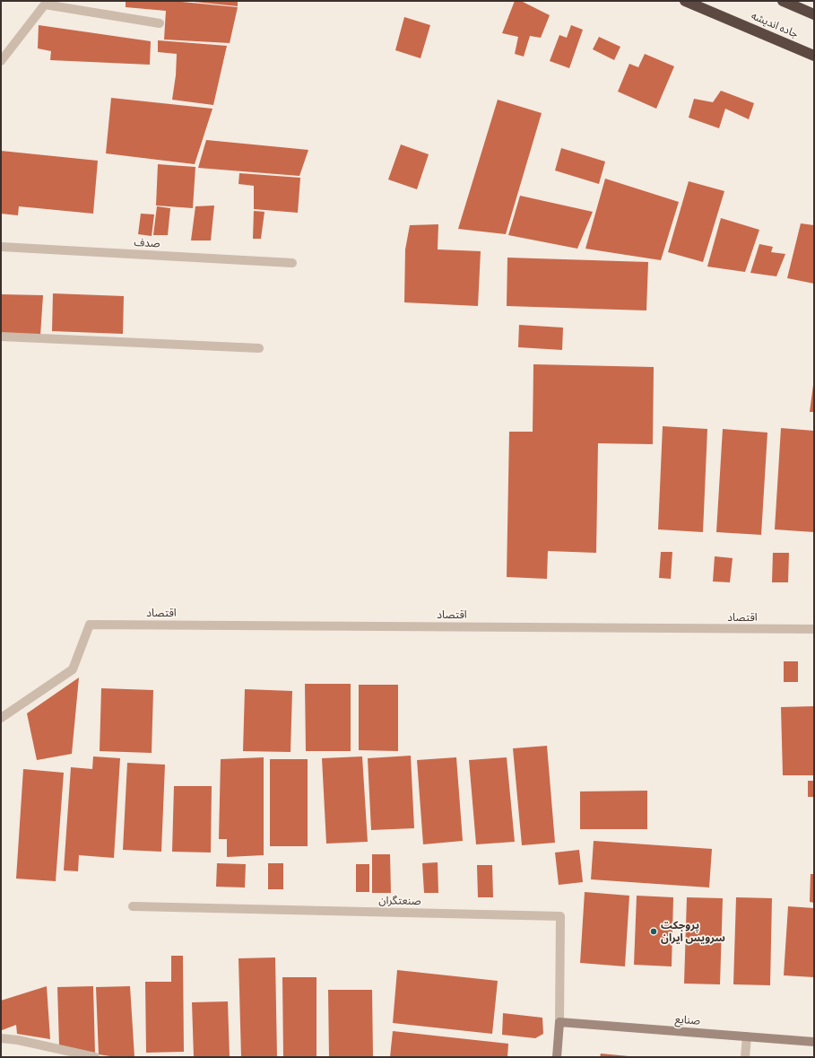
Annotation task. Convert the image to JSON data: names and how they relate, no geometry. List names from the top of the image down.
{
  "streets": {
    "highway": ["جاده اندیشه"],
    "street": [
      "صدف",
      "اقتصاد",
      "صنعتگران",
      "صنایع"
    ]
  },
  "crossings": [
    ["صنعتگران", "صنایع"]
  ],
  "places": ["پروجکت سرویس ایران"]
}
